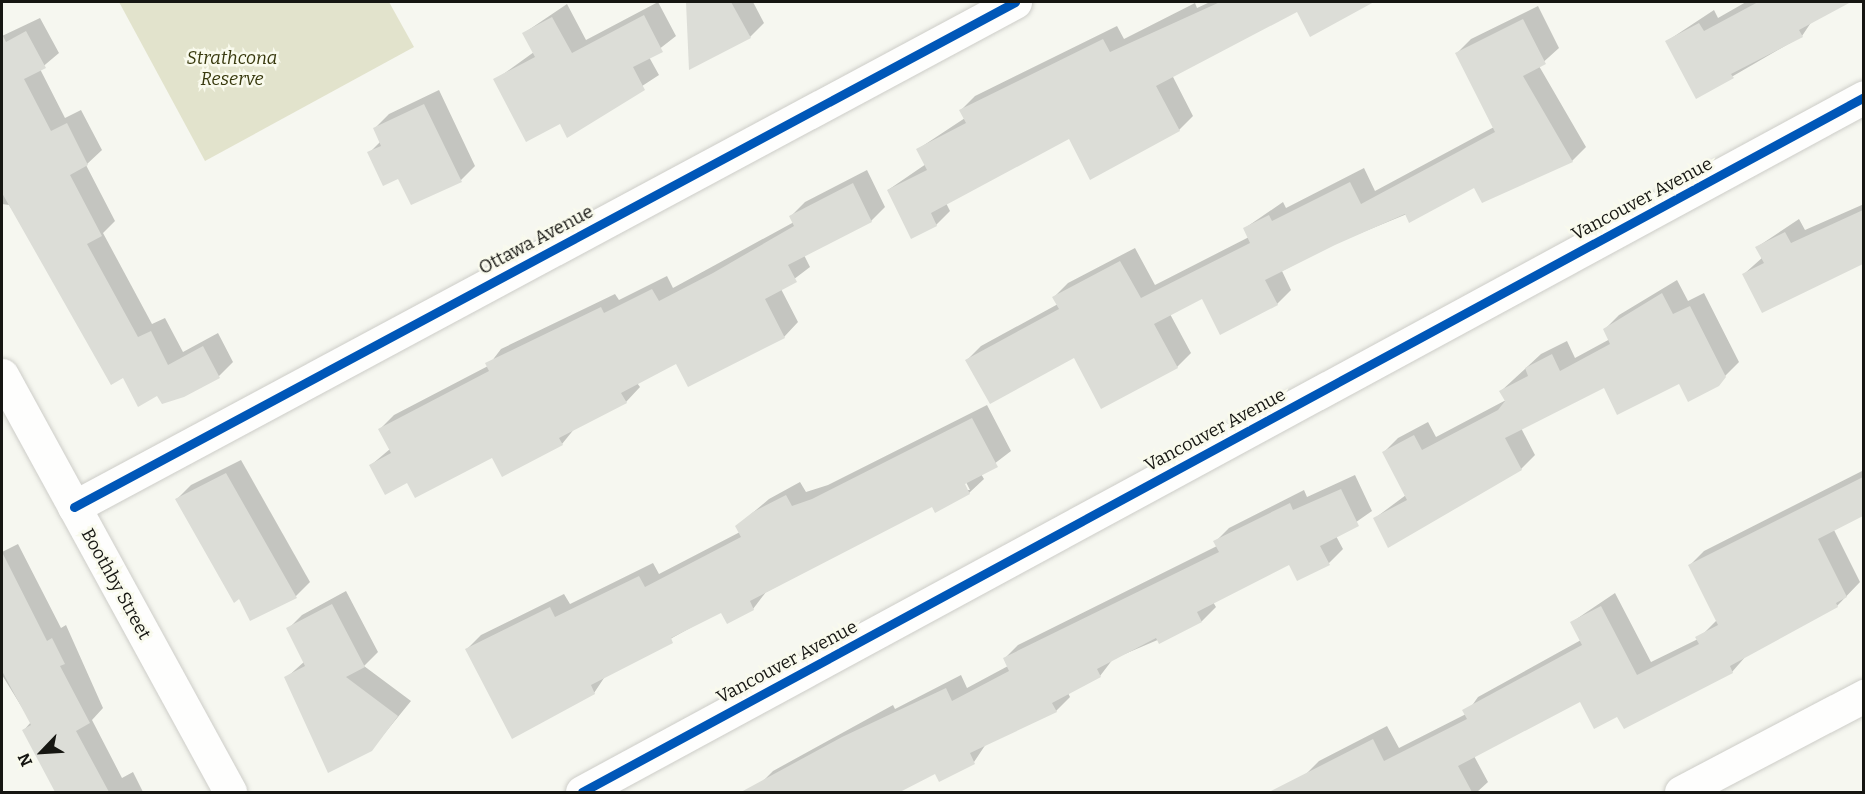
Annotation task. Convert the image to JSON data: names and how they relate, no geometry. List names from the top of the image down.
{
  "streets": {
    "street": ["Vancouver Avenue", "Ottawa Avenue", "Boothby Street"]
  },
  "crossings": [
    ["Ottawa Avenue", "Boothby Street"]
  ],
  "parks": ["Strathcona Reserve"],
  "north": "bottom left"
}
